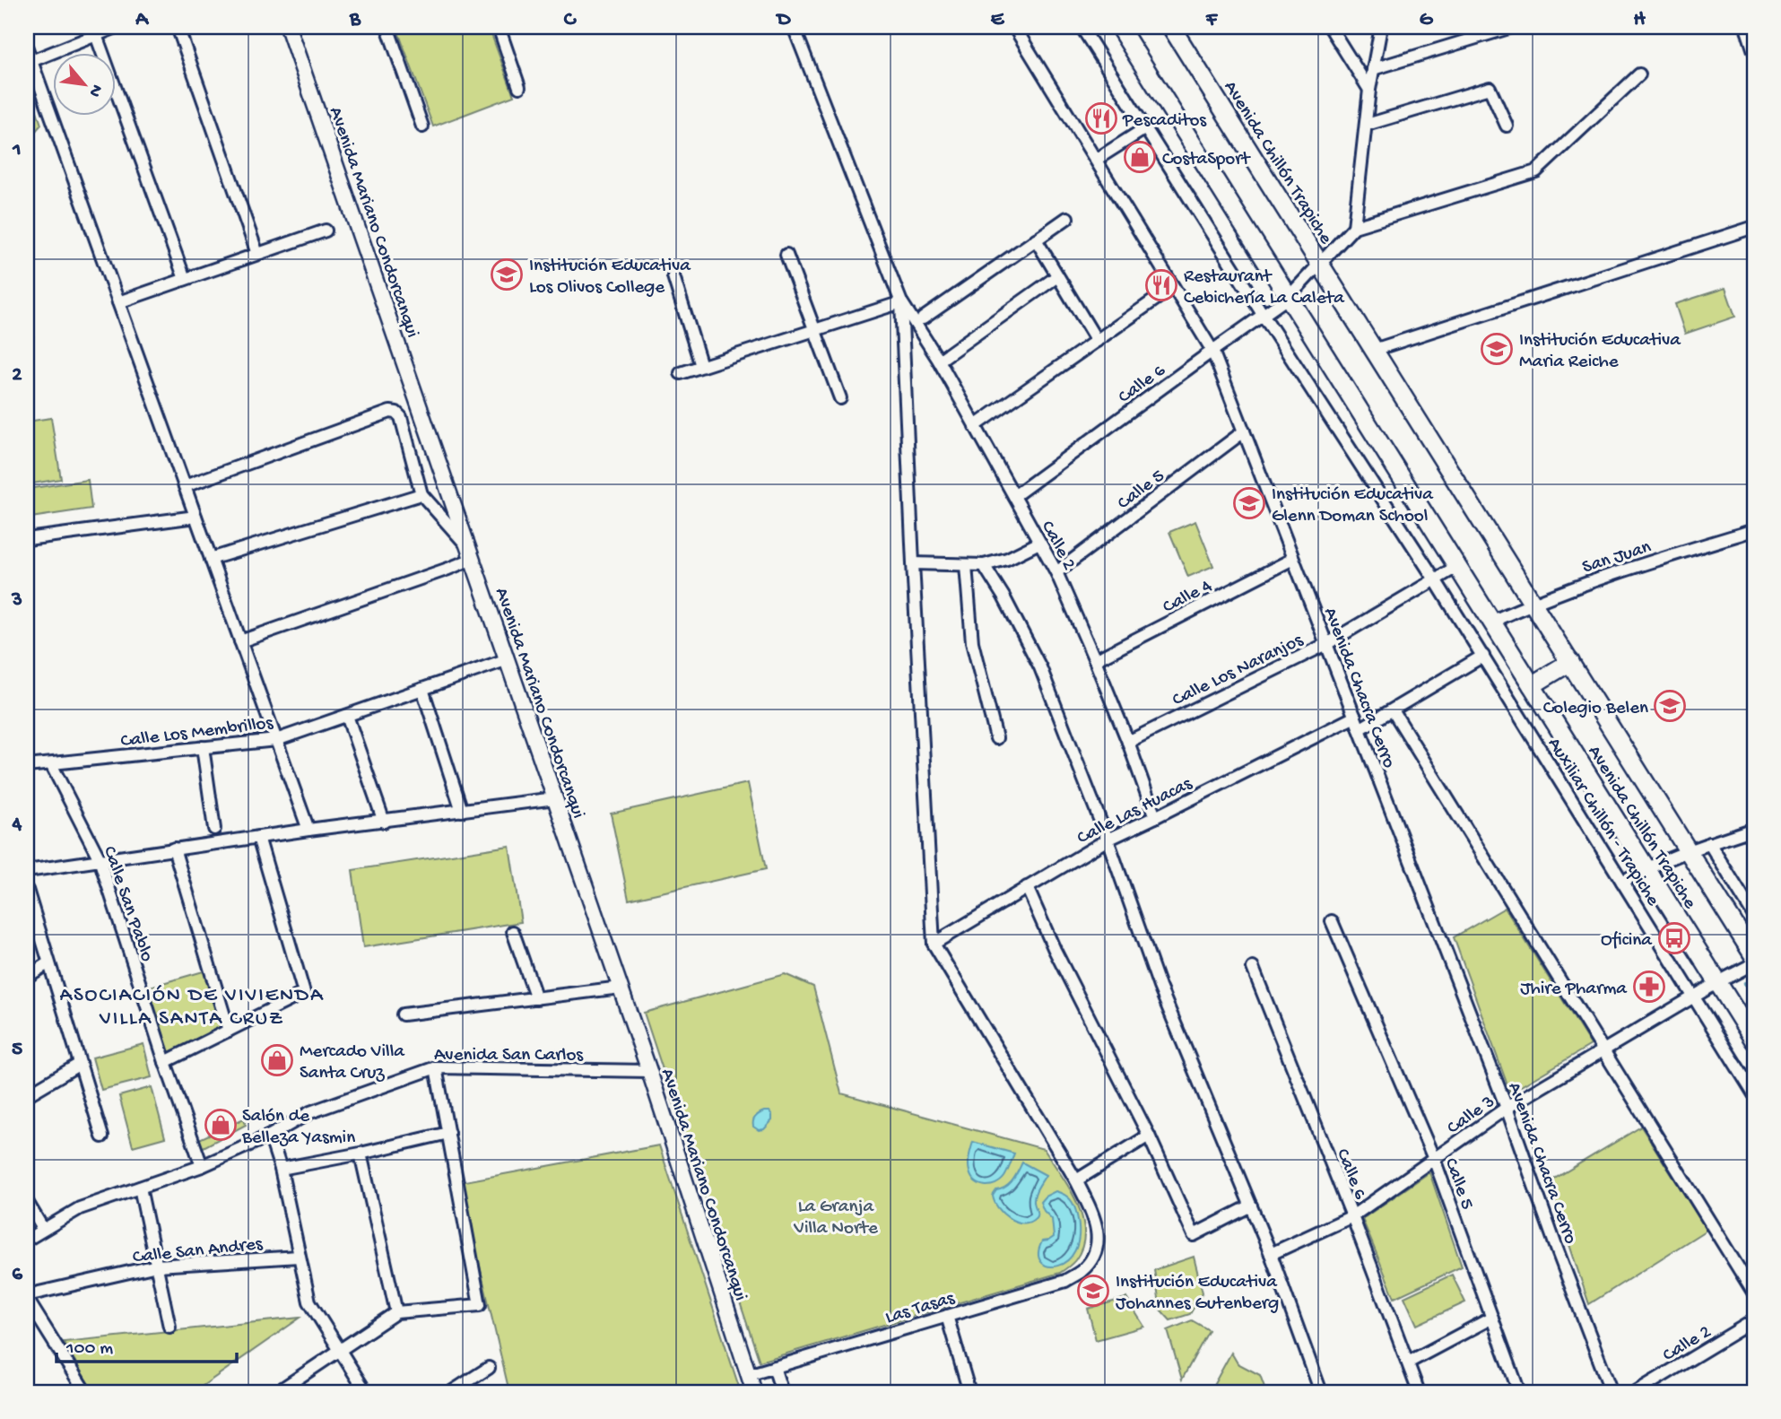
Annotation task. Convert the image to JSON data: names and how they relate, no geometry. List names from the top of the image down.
{
  "streets": {
    "main road": ["Avenida Chillón Trapiche"],
    "street": [
      "Avenida Mariano Condorcanqui",
      "Calle 6",
      "Calle 5",
      "Calle 2",
      "San Juan",
      "Calle 4",
      "Calle Los Naranjos",
      "Avenida Chacra Cerro",
      "Calle Los Membrillos",
      "Calle Las Huacas",
      "Auxiliar Chillón - Trapiche",
      "Calle San Pablo",
      "Avenida San Carlos",
      "Calle 3",
      "Calle San Andres",
      "Las Tasas"
    ]
  },
  "crossings": [
    ["Avenida Chillón Trapiche", "Calle 6"],
    ["Avenida Chillón Trapiche", "San Juan"],
    ["Avenida Chillón Trapiche", "Calle Los Naranjos"],
    ["Avenida Chillón Trapiche", "Calle 3"],
    ["Avenida Mariano Condorcanqui", "Calle Los Membrillos"],
    ["Avenida Mariano Condorcanqui", "Avenida San Carlos"],
    ["Avenida Mariano Condorcanqui", "Las Tasas"],
    ["Calle 6", "Calle 2"],
    ["Calle 6", "Avenida Chacra Cerro"],
    ["Calle 6", "Auxiliar Chillón - Trapiche"],
    ["Calle 6", "Calle 3"],
    ["Calle 5", "Calle 2"],
    ["Calle 5", "Avenida Chacra Cerro"],
    ["Calle 5", "Calle 3"],
    ["Calle 2", "Calle 4"],
    ["Calle 2", "Calle Los Naranjos"],
    ["Calle 2", "Calle Las Huacas"],
    ["Calle 4", "Avenida Chacra Cerro"],
    ["Calle Los Naranjos", "Avenida Chacra Cerro"],
    ["Calle Los Naranjos", "Auxiliar Chillón - Trapiche"],
    ["Avenida Chacra Cerro", "Calle Las Huacas"],
    ["Avenida Chacra Cerro", "Calle 3"],
    ["Calle Los Membrillos", "Calle San Pablo"],
    ["Auxiliar Chillón - Trapiche", "Calle 3"],
    ["Calle San Pablo", "Avenida San Carlos"]
  ],
  "districts": ["ASOCIACIÓN DE VIVIENDA VILLA SANTA CRUZ"],
  "parks": ["La Granja Villa Norte"],
  "places": {
    "restaurant": ["Pescaditos", "Restaurant Cebichería La Caleta"],
    "shop": ["CostaSport", "Mercado Villa Santa Cruz", "Salón de Belleza Yasmin"],
    "school or university": [
      "Institución Educativa Los Olivos College",
      "Institución Educativa Maria Reiche",
      "Institución Educativa Glenn Doman School",
      "Colegio Belen",
      "Institución Educativa Johannes Gutenberg"
    ],
    "bus stop": ["Oficina"],
    "pharmacy": ["Jhire Pharma"]
  },
  "scale_bar": "100 m",
  "north": "bottom right",
  "grid": {
    "columns": [
      "A",
      "B",
      "C",
      "D",
      "E",
      "F",
      "G",
      "H"
    ],
    "rows": [
      "1",
      "2",
      "3",
      "4",
      "5",
      "6"
    ]
  }
}
